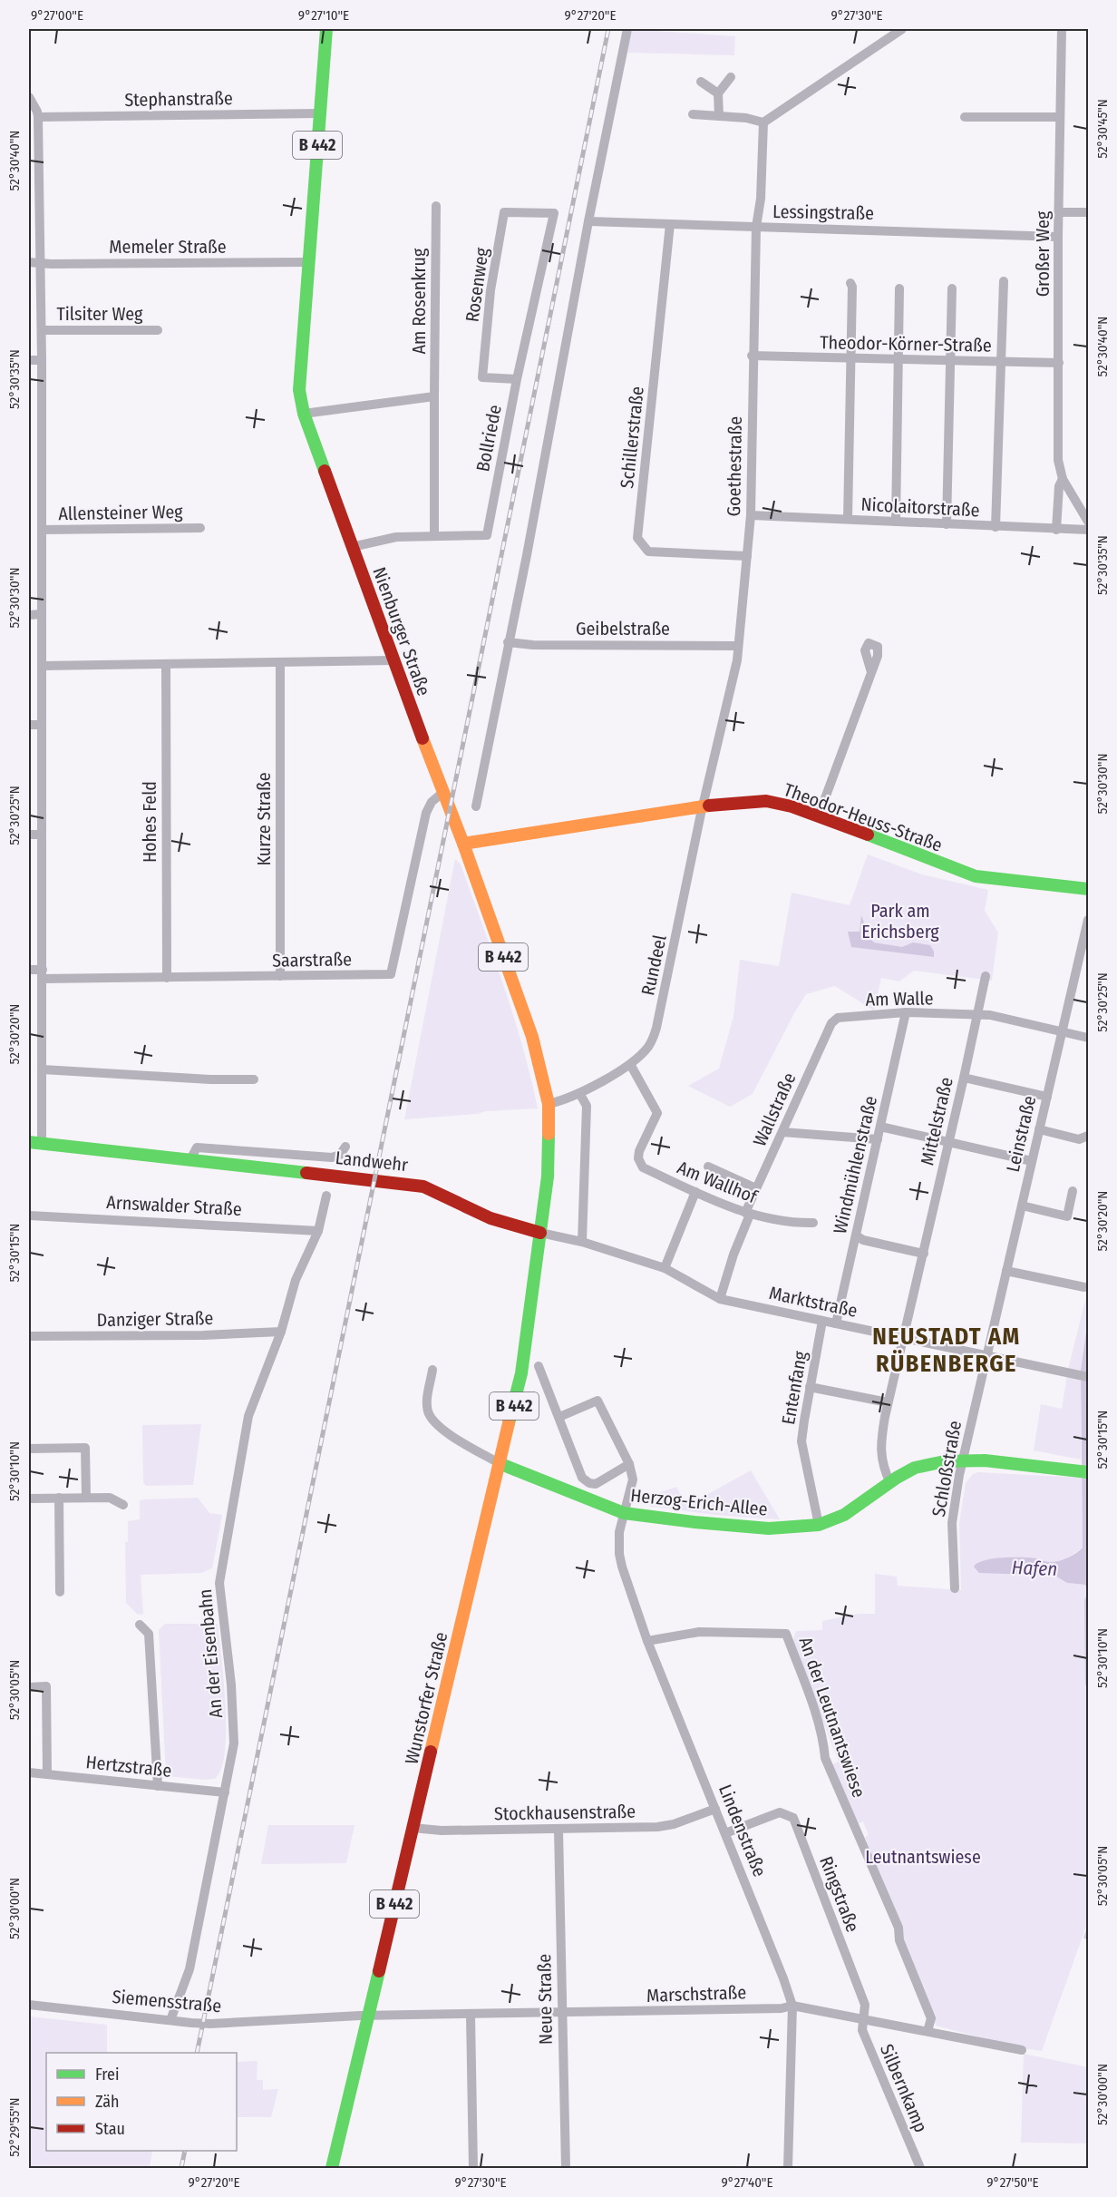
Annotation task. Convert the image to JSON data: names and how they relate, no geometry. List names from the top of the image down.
{
  "streets": {
    "main road": [
      "B 442",
      "Nienburger Straße",
      "Theodor-Heuss-Straße",
      "Landwehr",
      "Herzog-Erich-Allee",
      "Wunstorfer Straße"
    ],
    "street": [
      "Stephanstraße",
      "Lessingstraße",
      "Memeler Straße",
      "Großer Weg",
      "Rosenweg",
      "Am Rosenkrug",
      "Tilsiter Weg",
      "Theodor-Körner-Straße",
      "Schillerstraße",
      "Bollriede",
      "Goethestraße",
      "Nicolaitorstraße",
      "Allensteiner Weg",
      "Geibelstraße",
      "Kurze Straße",
      "Hohes Feld",
      "Saarstraße",
      "Rundeel",
      "Am Walle",
      "Wallstraße",
      "Mittelstraße",
      "Leinstraße",
      "Windmühlenstraße",
      "Am Wallhof",
      "Arnswalder Straße",
      "Marktstraße",
      "Danziger Straße",
      "Entenfang",
      "Schloßstraße",
      "An der Eisenbahn",
      "An der Leutnantswiese",
      "Hertzstraße",
      "Stockhausenstraße",
      "Lindenstraße",
      "Ringstraße",
      "Marschstraße",
      "Neue Straße",
      "Siemensstraße",
      "Silbernkamp"
    ]
  },
  "crossings": [
    ["Stephanstraße", "Nienburger Straße"],
    ["Lessingstraße", "Großer Weg"],
    ["Lessingstraße", "Schillerstraße"],
    ["Lessingstraße", "Goethestraße"],
    ["Memeler Straße", "Nienburger Straße"],
    ["Großer Weg", "Theodor-Körner-Straße"],
    ["Großer Weg", "Nicolaitorstraße"],
    ["Rosenweg", "Bollriede"],
    ["Am Rosenkrug", "Bollriede"],
    ["Theodor-Körner-Straße", "Goethestraße"],
    ["Schillerstraße", "Goethestraße"],
    ["Bollriede", "Nienburger Straße"],
    ["Goethestraße", "Nicolaitorstraße"],
    ["Goethestraße", "Geibelstraße"],
    ["Goethestraße", "Theodor-Heuss-Straße"],
    ["Goethestraße", "Rundeel"],
    ["Nienburger Straße", "Theodor-Heuss-Straße"],
    ["Nienburger Straße", "Saarstraße"],
    ["Nienburger Straße", "Rundeel"],
    ["Nienburger Straße", "Landwehr"],
    ["Nienburger Straße", "Marktstraße"],
    ["Nienburger Straße", "Wunstorfer Straße"],
    ["Theodor-Heuss-Straße", "Rundeel"],
    ["Kurze Straße", "Saarstraße"],
    ["Hohes Feld", "Saarstraße"],
    ["Rundeel", "Am Wallhof"],
    ["Am Walle", "Wallstraße"],
    ["Am Walle", "Mittelstraße"],
    ["Am Walle", "Leinstraße"],
    ["Am Walle", "Windmühlenstraße"],
    ["Wallstraße", "Am Wallhof"],
    ["Wallstraße", "Marktstraße"],
    ["Mittelstraße", "Marktstraße"],
    ["Mittelstraße", "Herzog-Erich-Allee"],
    ["Leinstraße", "Marktstraße"],
    ["Leinstraße", "Schloßstraße"],
    ["Landwehr", "Marktstraße"],
    ["Landwehr", "Wunstorfer Straße"],
    ["Windmühlenstraße", "Marktstraße"],
    ["Arnswalder Straße", "An der Eisenbahn"],
    ["Marktstraße", "Entenfang"],
    ["Marktstraße", "Schloßstraße"],
    ["Marktstraße", "Wunstorfer Straße"],
    ["Danziger Straße", "An der Eisenbahn"],
    ["Entenfang", "Herzog-Erich-Allee"],
    ["Schloßstraße", "Herzog-Erich-Allee"],
    ["Herzog-Erich-Allee", "Wunstorfer Straße"],
    ["Herzog-Erich-Allee", "Lindenstraße"],
    ["An der Eisenbahn", "Hertzstraße"],
    ["An der Eisenbahn", "Siemensstraße"],
    ["Wunstorfer Straße", "Stockhausenstraße"],
    ["Wunstorfer Straße", "Marschstraße"],
    ["Wunstorfer Straße", "Siemensstraße"],
    ["An der Leutnantswiese", "Lindenstraße"],
    ["An der Leutnantswiese", "Marschstraße"],
    ["Stockhausenstraße", "Lindenstraße"],
    ["Stockhausenstraße", "Neue Straße"],
    ["Lindenstraße", "Ringstraße"],
    ["Lindenstraße", "Marschstraße"],
    ["Ringstraße", "Marschstraße"],
    ["Ringstraße", "Silbernkamp"],
    ["Marschstraße", "Neue Straße"],
    ["Marschstraße", "Siemensstraße"],
    ["Marschstraße", "Silbernkamp"]
  ],
  "districts": ["NEUSTADT AM RÜBENBERGE"],
  "water": ["Hafen"],
  "parks": ["Park am Erichsberg", "Leutnantswiese"],
  "legend": ["Frei", "Zäh", "Stau"],
  "coordinates": [
    "9°27'00\"E",
    "9°27'10\"E",
    "9°27'20\"E",
    "9°27'30\"E",
    "52°30'45\"N",
    "52°30'40\"N",
    "52°30'35\"N",
    "52°30'30\"N",
    "52°30'25\"N",
    "52°30'20\"N",
    "52°30'15\"N",
    "52°30'10\"N",
    "52°30'05\"N",
    "52°30'00\"N",
    "52°29'55\"N",
    "9°27'40\"E",
    "9°27'50\"E"
  ]
}
